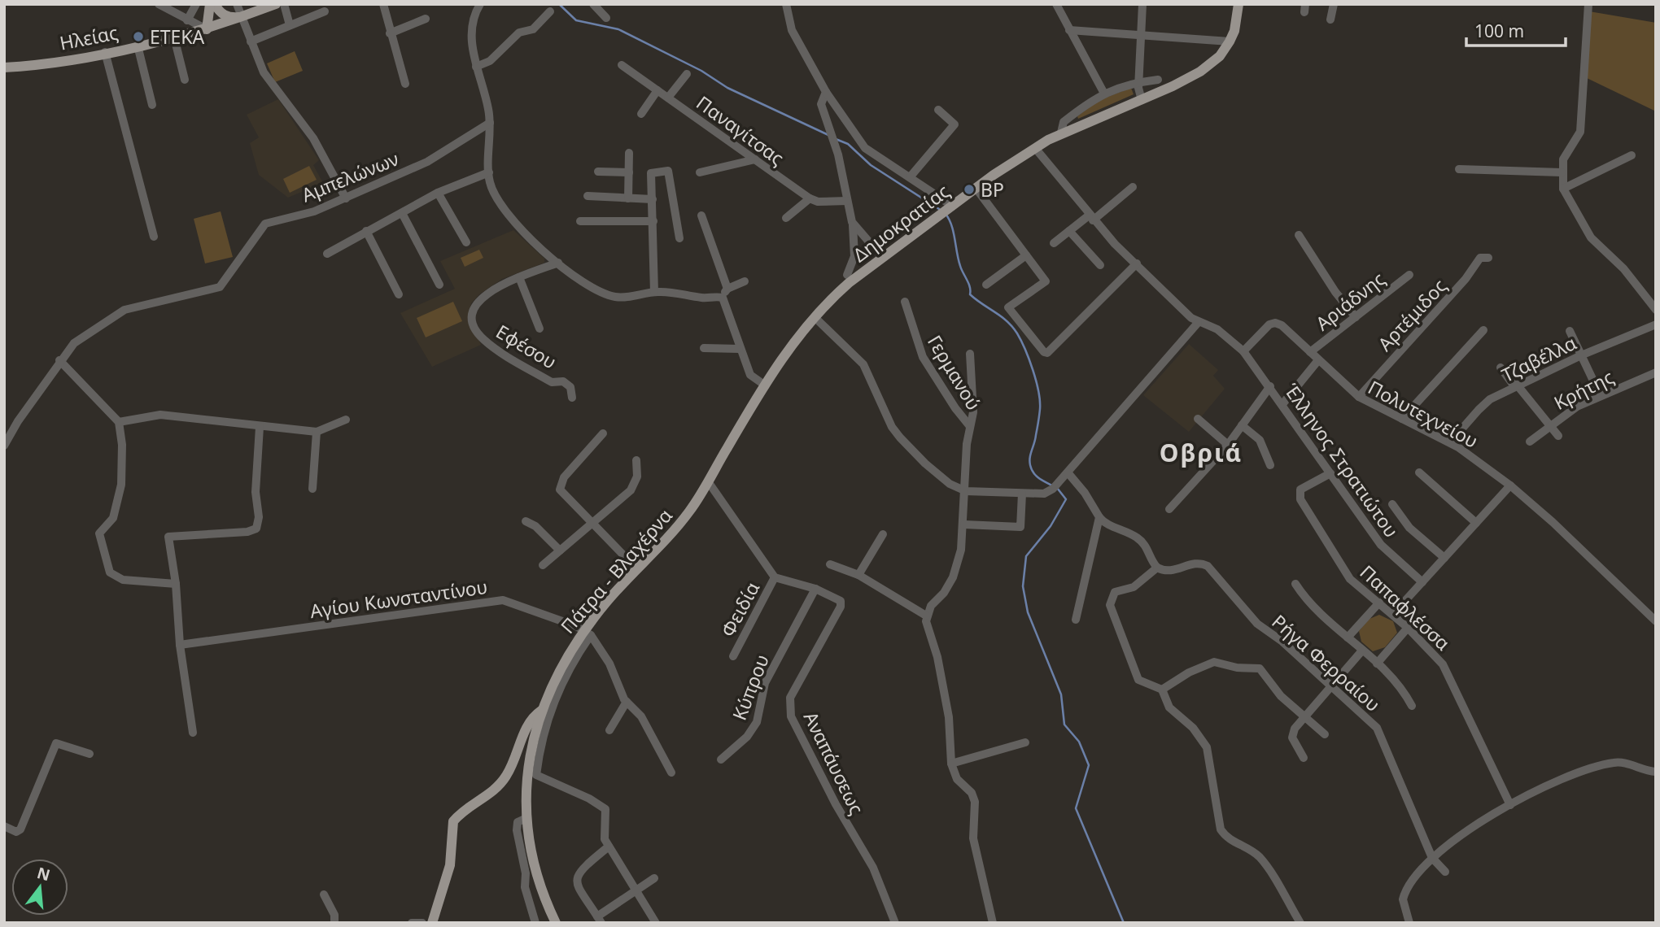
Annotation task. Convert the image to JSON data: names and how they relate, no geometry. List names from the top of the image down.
{
  "streets": {
    "main road": ["Ηλείας", "Δημοκρατίας", "Πάτρα - Βλαχέρνα"],
    "street": [
      "Παναγίτσας",
      "Αμπελώνων",
      "Αριάδνης",
      "Αρτέμιδος",
      "Εφέσου",
      "Τζαβέλλα",
      "Γερμανού",
      "Κρήτης",
      "Πολυτεχνείου",
      "Έλληνος Στρατιώτου",
      "Αγίου Κωνσταντίνου",
      "Παπαφλέσσα",
      "Φειδία",
      "Ρήγα Φερραίου",
      "Κύπρου",
      "Αναπάυσεως"
    ]
  },
  "crossings": [
    ["Δημοκρατίας", "Πάτρα - Βλαχέρνα"],
    ["Αριάδνης", "Πολυτεχνείου"],
    ["Αρτέμιδος", "Πολυτεχνείου"],
    ["Τζαβέλλα", "Πολυτεχνείου"],
    ["Πολυτεχνείου", "Έλληνος Στρατιώτου"],
    ["Έλληνος Στρατιώτου", "Παπαφλέσσα"],
    ["Πάτρα - Βλαχέρνα", "Αγίου Κωνσταντίνου"],
    ["Φειδία", "Αναπάυσεως"],
    ["Κύπρου", "Αναπάυσεως"]
  ],
  "districts": ["Οβριά"],
  "places": ["ΕΤΕΚΑ", "BP"],
  "scale_bar": "100 m",
  "north": "top"
}
